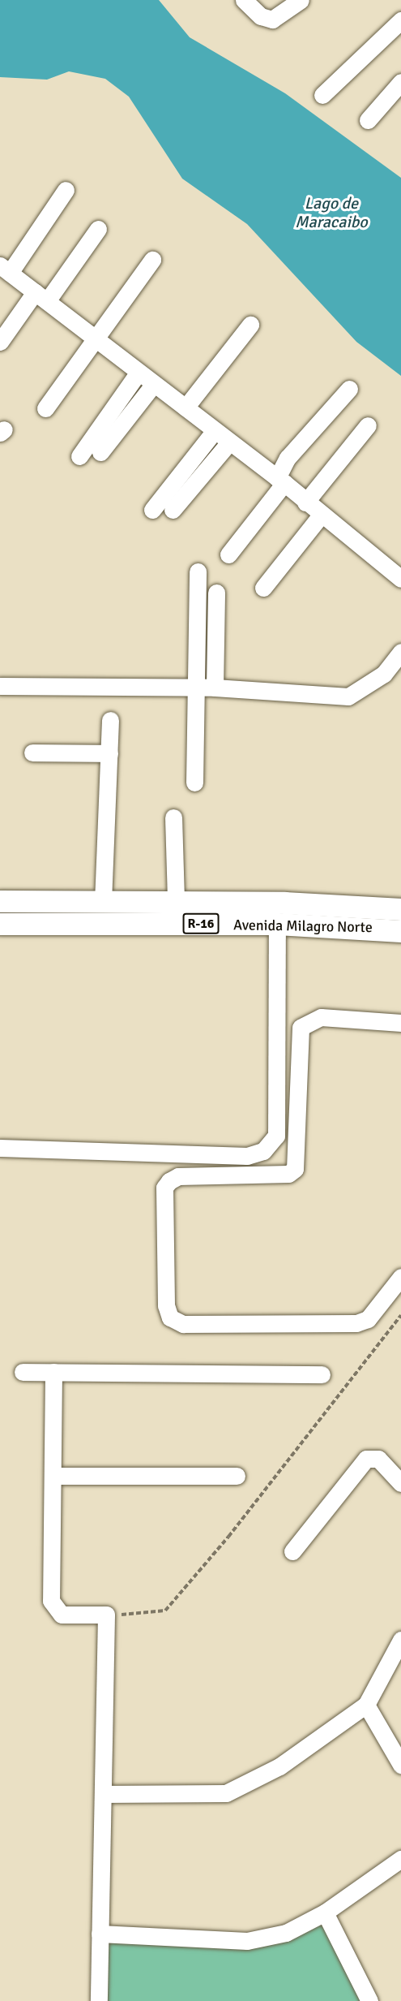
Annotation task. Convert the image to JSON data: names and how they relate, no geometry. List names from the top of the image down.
{
  "streets": {
    "main road": ["R-16", "Avenida Milagro Norte"]
  },
  "water": ["Lago de Maracaibo"]
}
